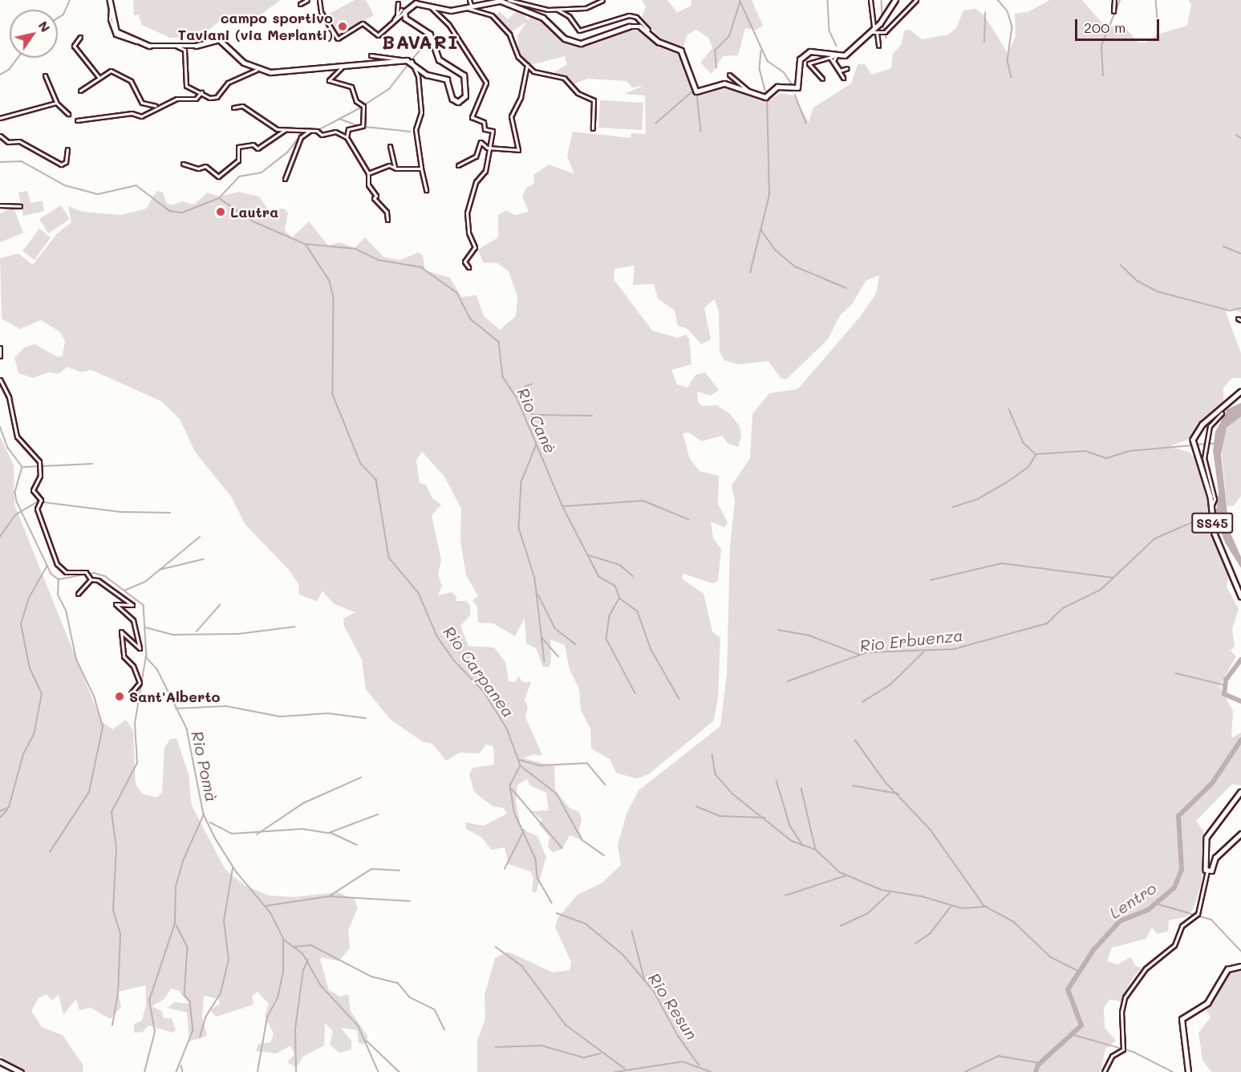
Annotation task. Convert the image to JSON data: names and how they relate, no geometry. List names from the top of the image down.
{
  "streets": {
    "street": ["SS45"]
  },
  "districts": ["BAVARI"],
  "water": [
    "Rio Canè",
    "Rio Erbuenza",
    "Rio Carpanea",
    "Rio Pomà",
    "Lentro",
    "Rio Resun"
  ],
  "places": ["campo sportivo Taviani (via Merlanti)", "Lautra", "Sant'Alberto"],
  "scale_bar": "200 m",
  "north": "top right"
}
